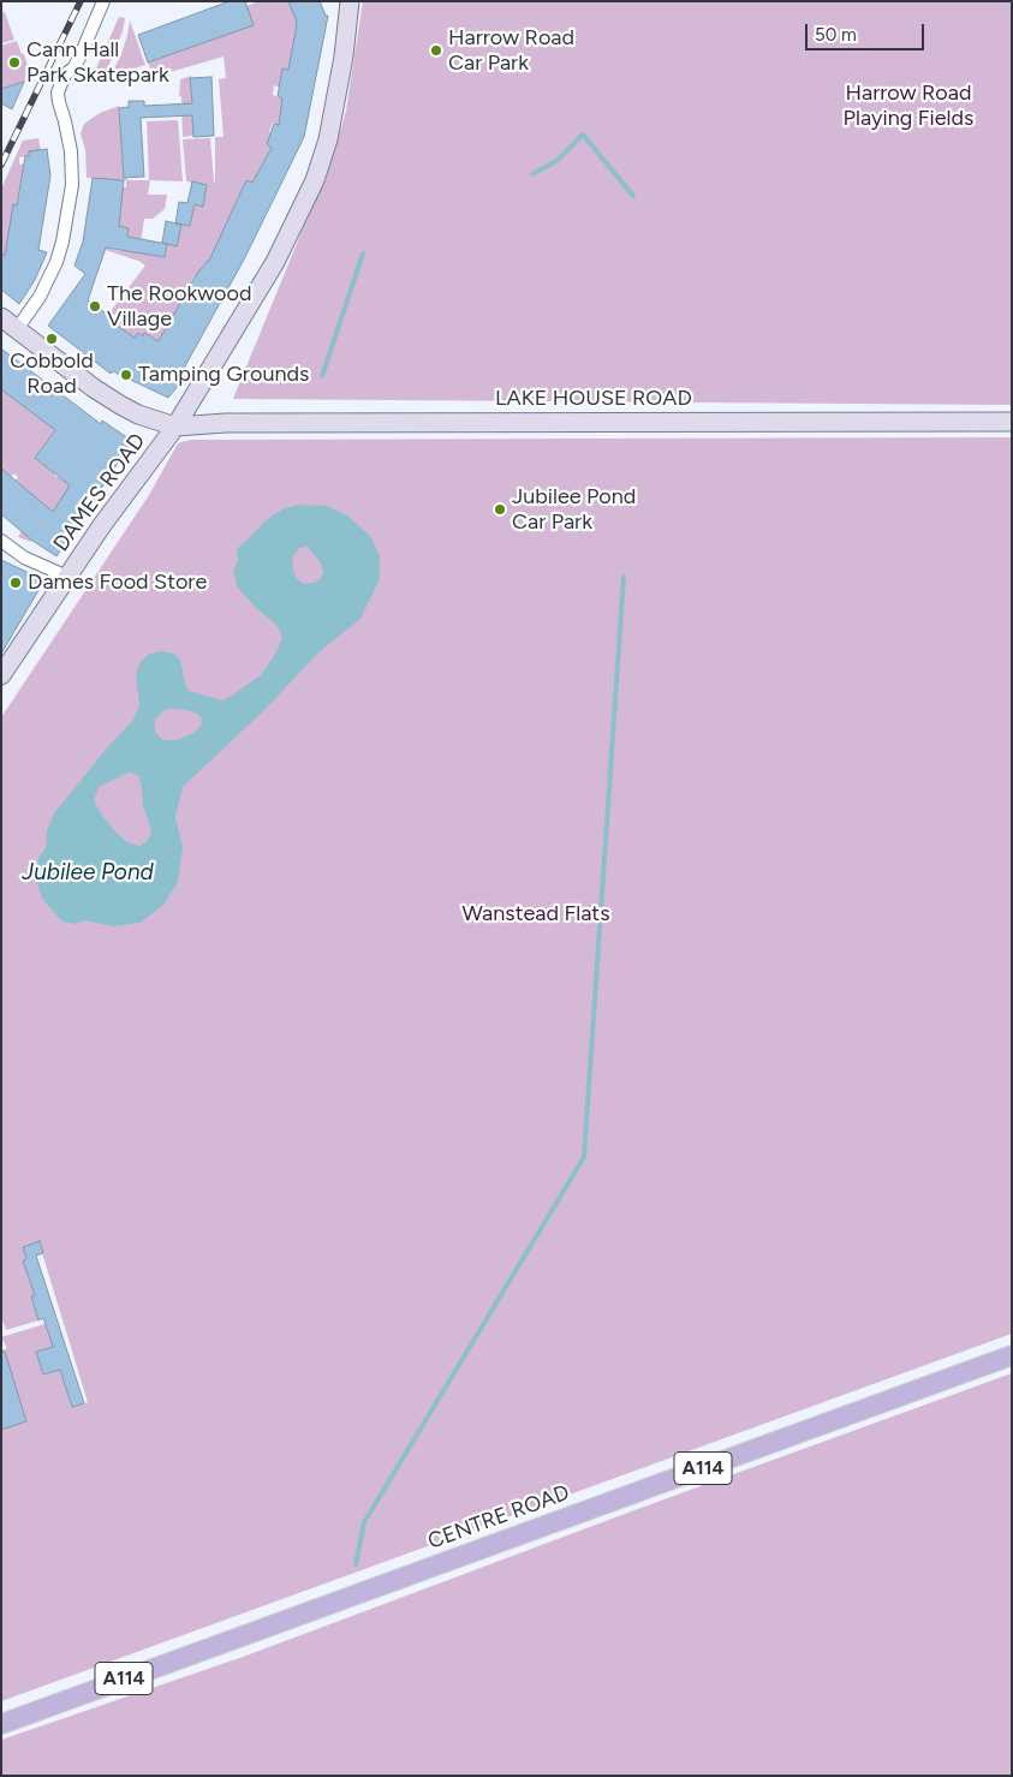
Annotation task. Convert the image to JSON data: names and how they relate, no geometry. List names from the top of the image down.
{
  "streets": {
    "main road": ["A114", "CENTRE ROAD"],
    "street": ["LAKE HOUSE ROAD", "DAMES ROAD"]
  },
  "crossings": [
    ["LAKE HOUSE ROAD", "DAMES ROAD"]
  ],
  "water": ["Jubilee Pond"],
  "parks": ["Harrow Road Playing Fields", "Wanstead Flats"],
  "places": [
    "Harrow Road Car Park",
    "Cann Hall Park Skatepark",
    "The Rookwood Village",
    "Cobbold Road",
    "Tamping Grounds",
    "Jubilee Pond Car Park",
    "Dames Food Store"
  ],
  "scale_bar": "50 m"
}
